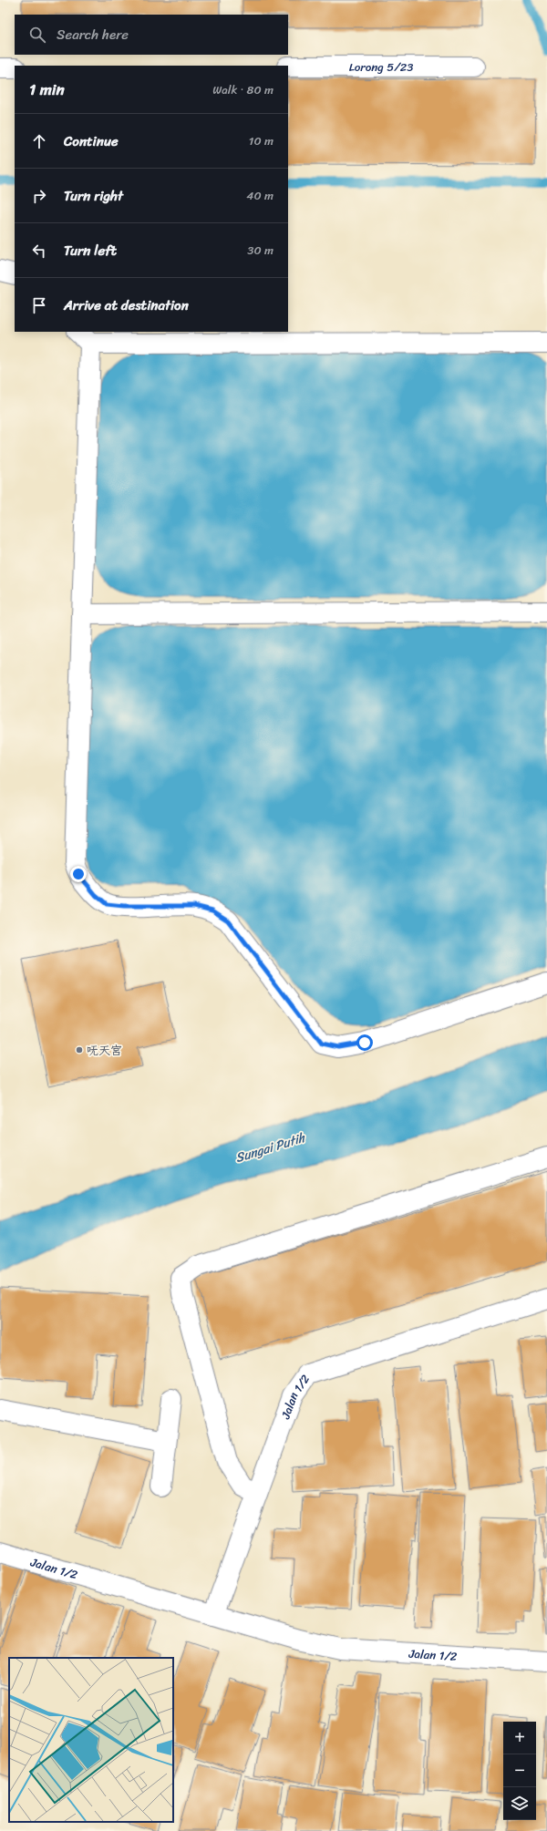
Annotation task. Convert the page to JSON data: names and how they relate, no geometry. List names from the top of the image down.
{
  "streets": {
    "street": ["Lorong 5/23", "Jalan 1/2"]
  },
  "water": ["Sungai Putih"],
  "places": ["呒天宫"],
  "page": {
    "search": "Search here",
    "heading": ["1 min", "Walk · 80 m"],
    "list": [
      ["Continue", "10 m"],
      ["Turn right", "40 m"],
      ["Turn left", "30 m"],
      "Arrive at destination"
    ],
    "map_buttons": ["+", "−"]
  }
}
